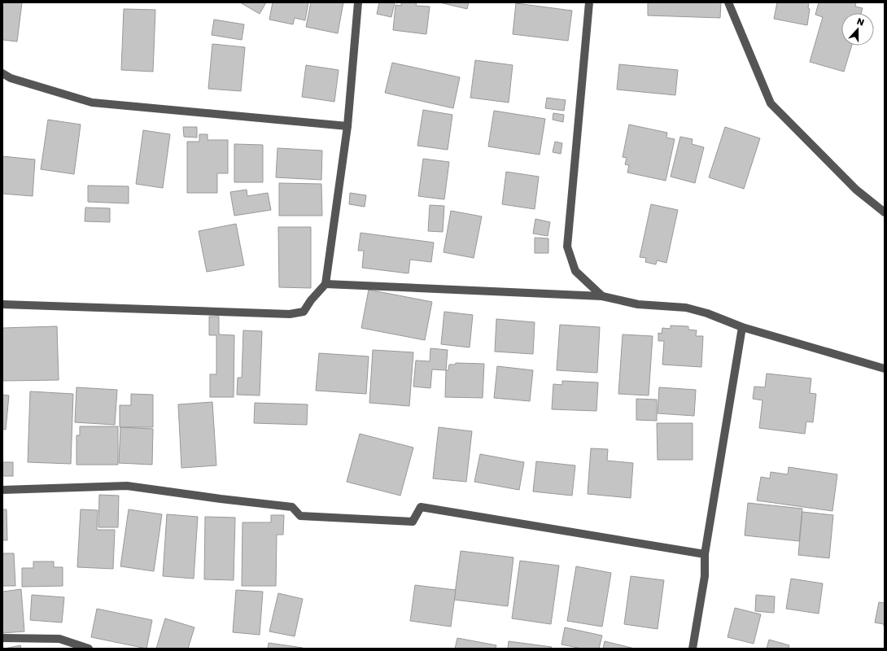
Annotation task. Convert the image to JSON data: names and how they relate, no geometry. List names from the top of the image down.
{
  "north": "top"
}
